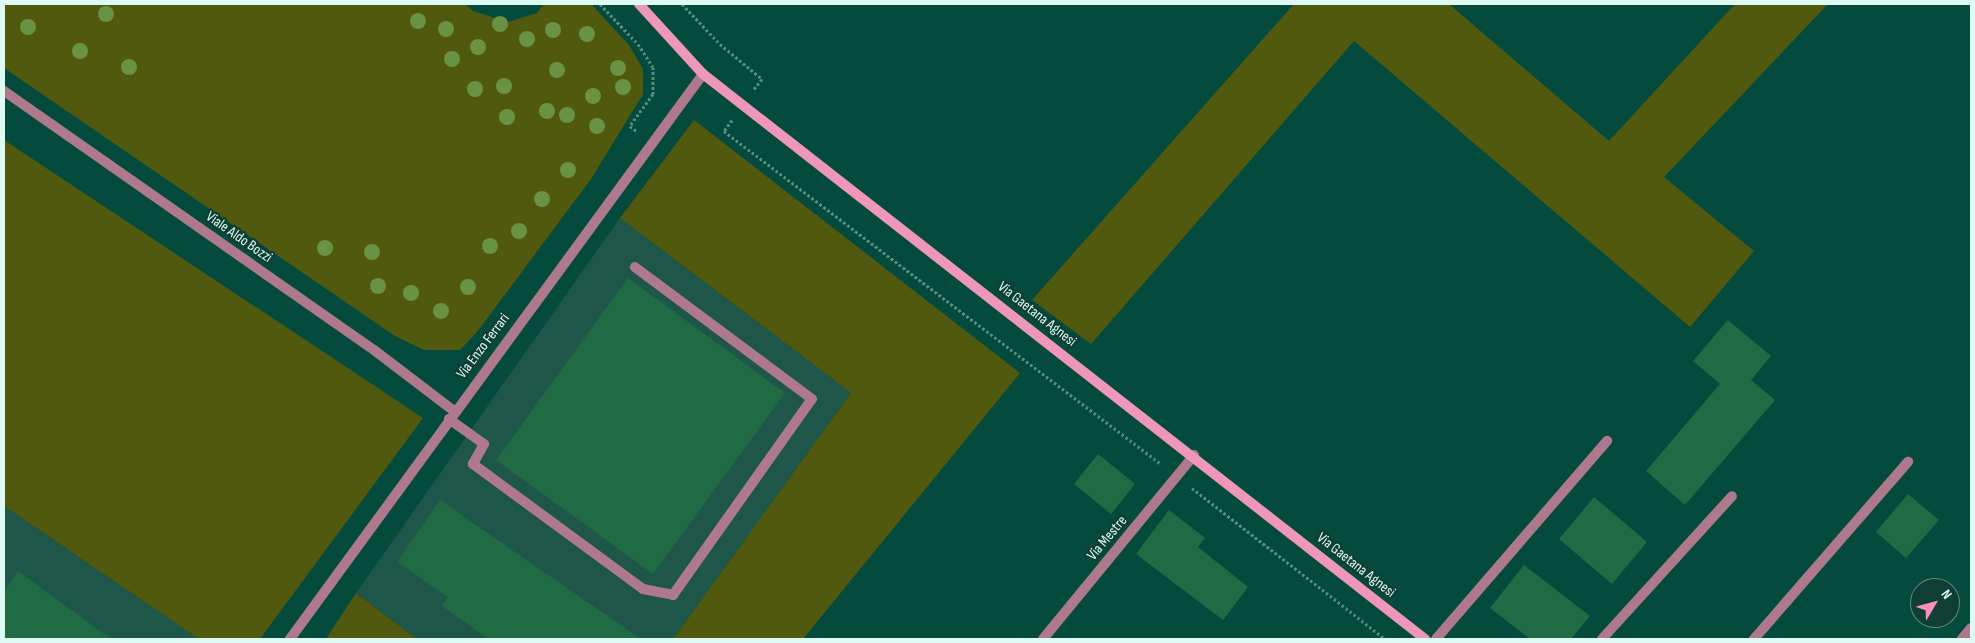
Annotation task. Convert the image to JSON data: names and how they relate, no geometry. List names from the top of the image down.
{
  "streets": {
    "street": [
      "Viale Aldo Bozzi",
      "Via Gaetana Agnesi",
      "Via Enzo Ferrari",
      "Via Mestre"
    ]
  },
  "crossings": [
    ["Viale Aldo Bozzi", "Via Enzo Ferrari"],
    ["Via Gaetana Agnesi", "Via Enzo Ferrari"],
    ["Via Gaetana Agnesi", "Via Mestre"]
  ],
  "north": "top right"
}
